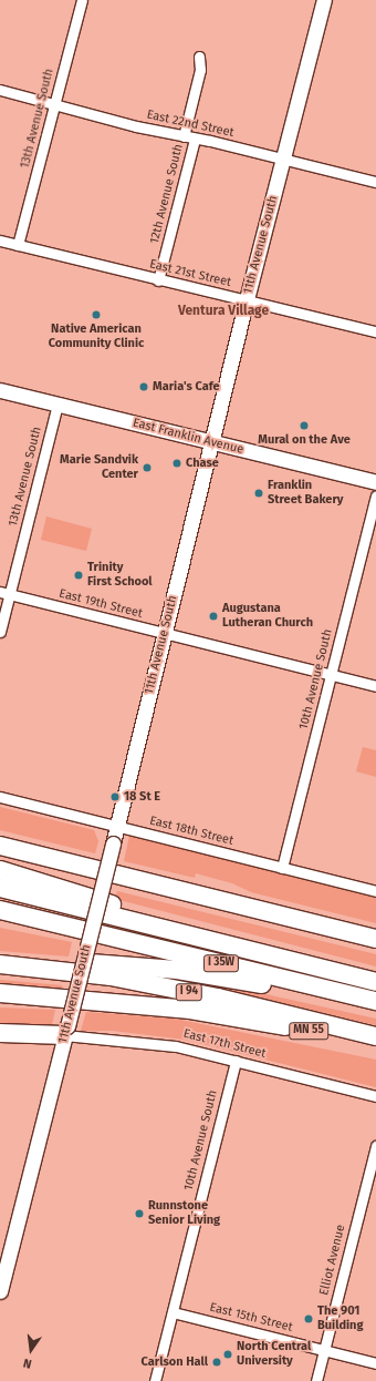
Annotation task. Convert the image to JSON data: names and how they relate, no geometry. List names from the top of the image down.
{
  "streets": {
    "highway": ["I 35W", "I 94", "MN 55"],
    "street": [
      "13th Avenue South",
      "East 22nd Street",
      "12th Avenue South",
      "11th Avenue South",
      "East 21st Street",
      "East Franklin Avenue",
      "East 19th Street",
      "10th Avenue South",
      "East 18th Street",
      "East 17th Street",
      "Elliot Avenue",
      "East 15th Street"
    ]
  },
  "crossings": [
    ["13th Avenue South", "East 22nd Street"],
    ["13th Avenue South", "East 21st Street"],
    ["13th Avenue South", "East Franklin Avenue"],
    ["13th Avenue South", "East 19th Street"],
    ["East 22nd Street", "12th Avenue South"],
    ["East 22nd Street", "11th Avenue South"],
    ["12th Avenue South", "East 21st Street"],
    ["11th Avenue South", "East 21st Street"],
    ["11th Avenue South", "East Franklin Avenue"],
    ["11th Avenue South", "East 19th Street"],
    ["11th Avenue South", "East 18th Street"],
    ["11th Avenue South", "East 17th Street"],
    ["East 19th Street", "10th Avenue South"],
    ["10th Avenue South", "East 18th Street"],
    ["10th Avenue South", "East 17th Street"],
    ["10th Avenue South", "East 15th Street"],
    ["Elliot Avenue", "East 15th Street"]
  ],
  "districts": ["Ventura Village"],
  "places": [
    "Native American Community Clinic",
    "Maria's Cafe",
    "Mural on the Ave",
    "Chase",
    "Marie Sandvik Center",
    "Franklin Street Bakery",
    "Trinity First School",
    "Augustana Lutheran Church",
    "18 St E",
    "Runnstone Senior Living",
    "The 901 Building",
    "North Central University",
    "Carlson Hall"
  ],
  "north": "bottom"
}
